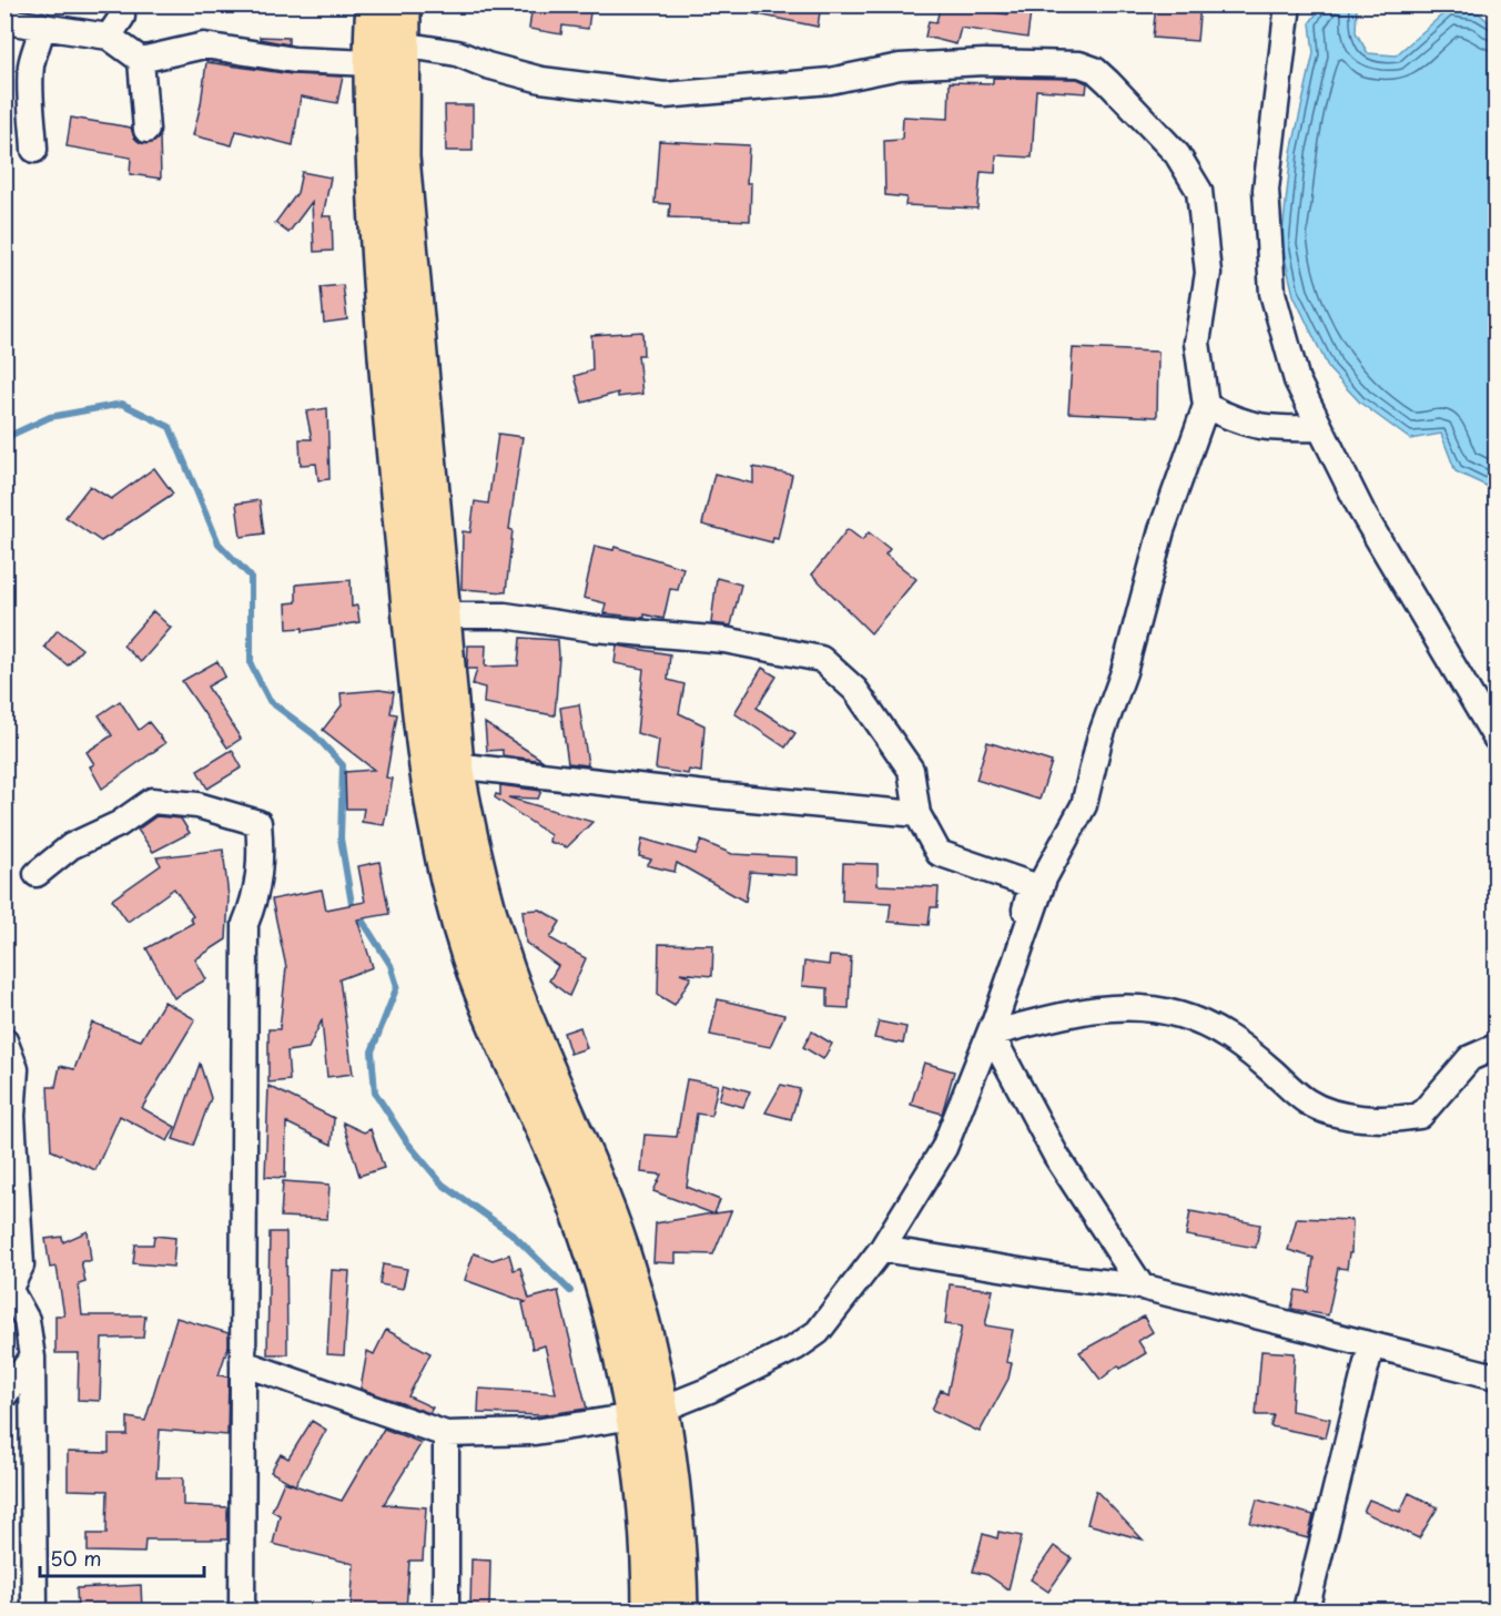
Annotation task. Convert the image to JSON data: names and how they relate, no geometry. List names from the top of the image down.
{
  "scale_bar": "50 m"
}
